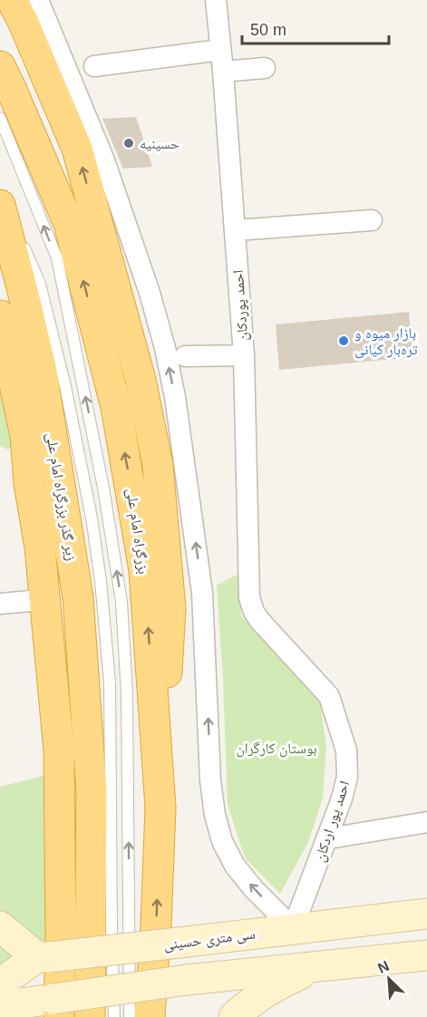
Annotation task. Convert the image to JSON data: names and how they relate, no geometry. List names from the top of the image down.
{
  "streets": {
    "highway": ["زیر گذر بزرگراه امام علی", "بزرگراه امام علی"],
    "main road": ["سی متری حسینی"],
    "street": ["احمد پوردکان", "احمد پور اردکان"]
  },
  "crossings": [
    ["احمد پوردکان", "احمد پور اردکان"],
    ["احمد پور اردکان", "سی متری حسینی"]
  ],
  "parks": ["بوستان کارگران"],
  "places": ["حسینیه", "بازار میوه و تره‌بار کیانی"],
  "scale_bar": "50 m",
  "north": "top left"
}
